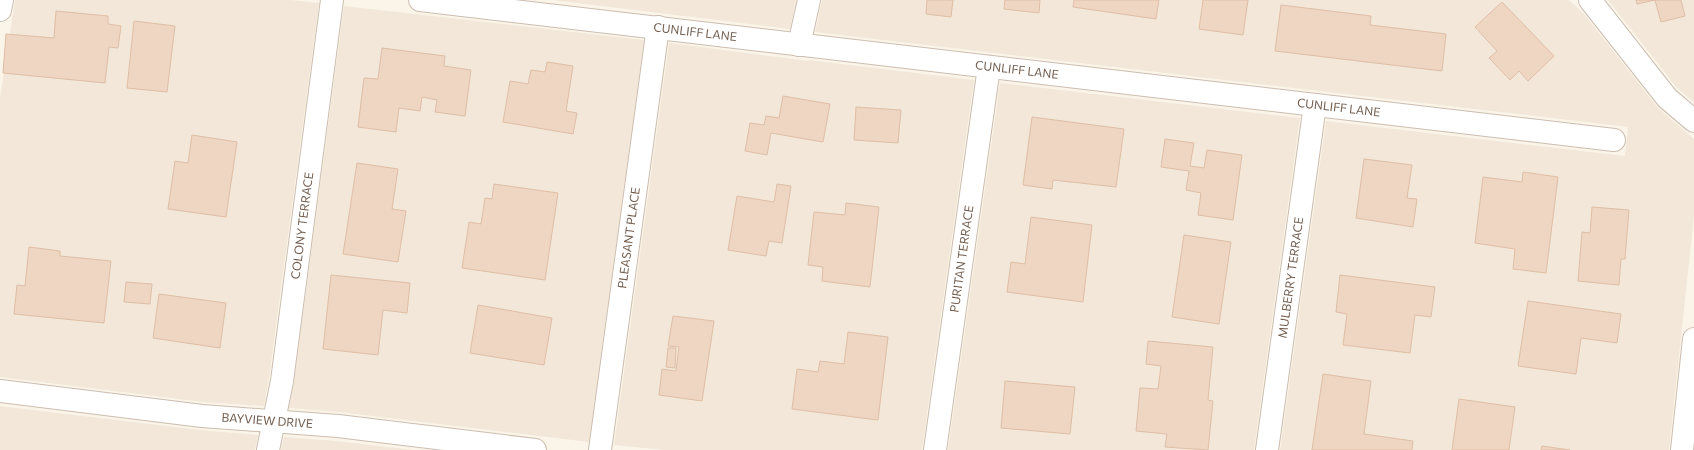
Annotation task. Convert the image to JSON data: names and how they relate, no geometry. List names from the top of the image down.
{
  "streets": {
    "street": [
      "CUNLIFF LANE",
      "COLONY TERRACE",
      "PLEASANT PLACE",
      "PURITAN TERRACE",
      "MULBERRY TERRACE",
      "BAYVIEW DRIVE"
    ]
  },
  "crossings": [
    ["CUNLIFF LANE", "PLEASANT PLACE"],
    ["CUNLIFF LANE", "PURITAN TERRACE"],
    ["CUNLIFF LANE", "MULBERRY TERRACE"],
    ["COLONY TERRACE", "BAYVIEW DRIVE"]
  ]
}
